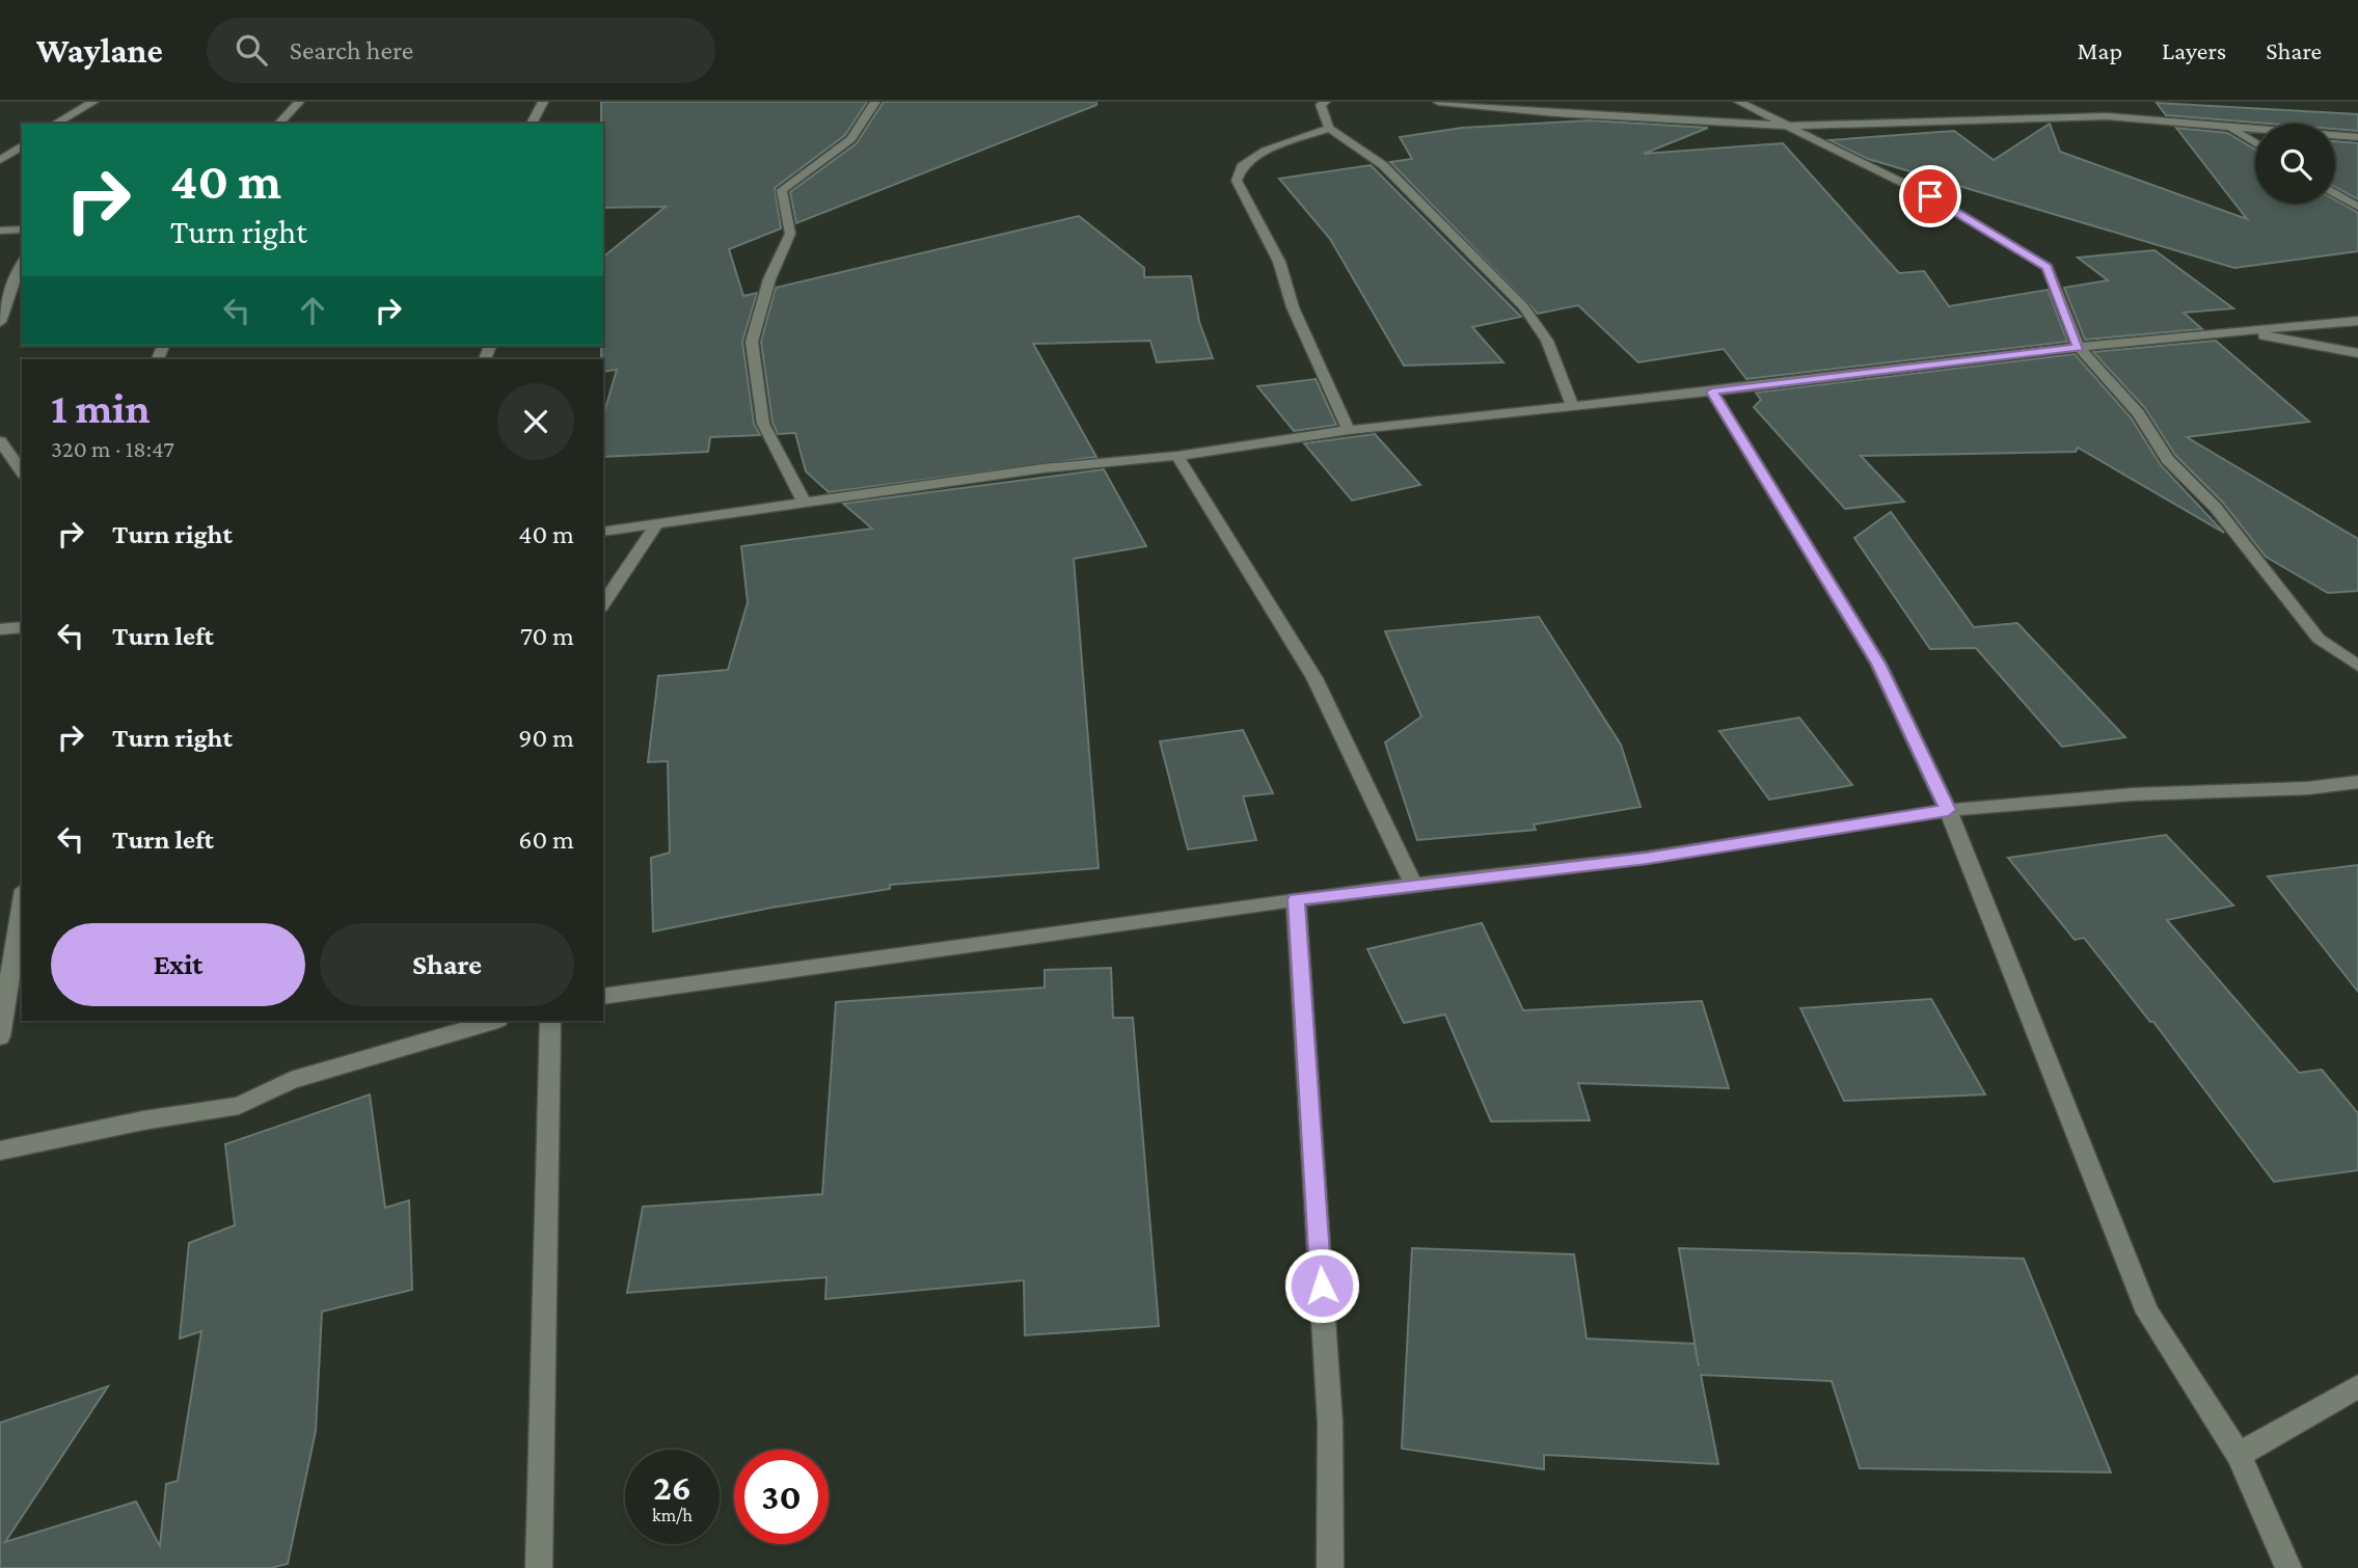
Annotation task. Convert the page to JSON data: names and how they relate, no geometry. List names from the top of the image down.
{
  "page": {
    "header": "Waylane",
    "search": "Search here",
    "nav": ["Map", "Layers", "Share"],
    "turn": ["40 m", "Turn right"],
    "heading": ["1 min", "320 m · 18:47"],
    "list": [
      {
        "name": "Turn right",
        "value": "40 m"
      },
      {
        "name": "Turn left",
        "value": "70 m"
      },
      {
        "name": "Turn right",
        "value": "90 m"
      },
      {
        "name": "Turn left",
        "value": "60 m"
      }
    ],
    "buttons": ["Exit", "Share"],
    "speed": "26 km/h",
    "limit": "30"
  }
}
